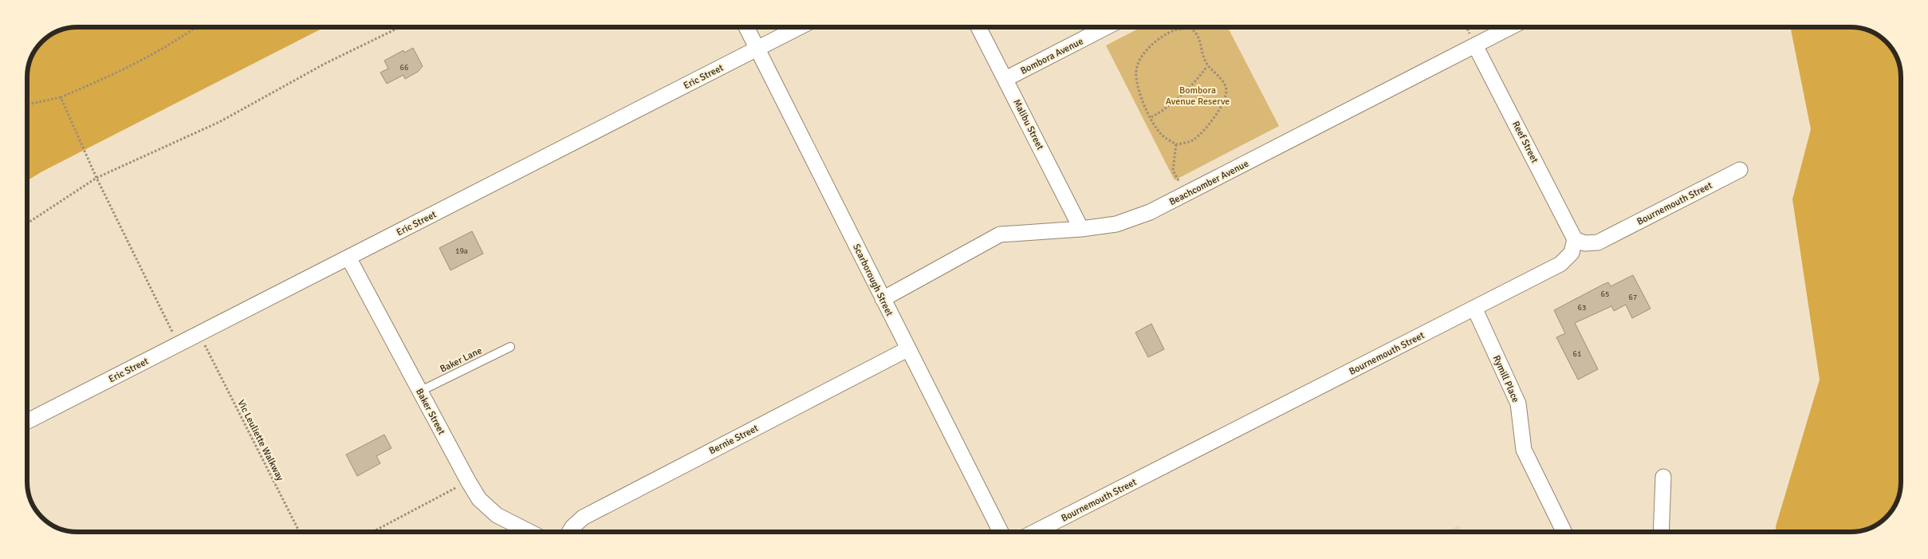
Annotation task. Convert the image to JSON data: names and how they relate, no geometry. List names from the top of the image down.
{
  "streets": {
    "street": [
      "Bombora Avenue",
      "Eric Street",
      "Malibu Street",
      "Reef Street",
      "Beachcomber Avenue",
      "Bournemouth Street",
      "Scarborough Street",
      "Rymill Place",
      "Baker Street",
      "Bernie Street"
    ],
    "lane": ["Baker Lane"],
    "path": ["Vic Leuliette Walkway"]
  },
  "crossings": [
    ["Bombora Avenue", "Malibu Street"],
    ["Eric Street", "Scarborough Street"],
    ["Eric Street", "Baker Street"],
    ["Malibu Street", "Beachcomber Avenue"],
    ["Reef Street", "Beachcomber Avenue"],
    ["Reef Street", "Bournemouth Street"],
    ["Beachcomber Avenue", "Scarborough Street"],
    ["Bournemouth Street", "Rymill Place"],
    ["Scarborough Street", "Bernie Street"],
    ["Baker Lane", "Baker Street"]
  ],
  "parks": ["Bombora Avenue Reserve"],
  "house_numbers": [
    "66",
    "19a",
    "65",
    "67",
    "63",
    "61"
  ]
}
